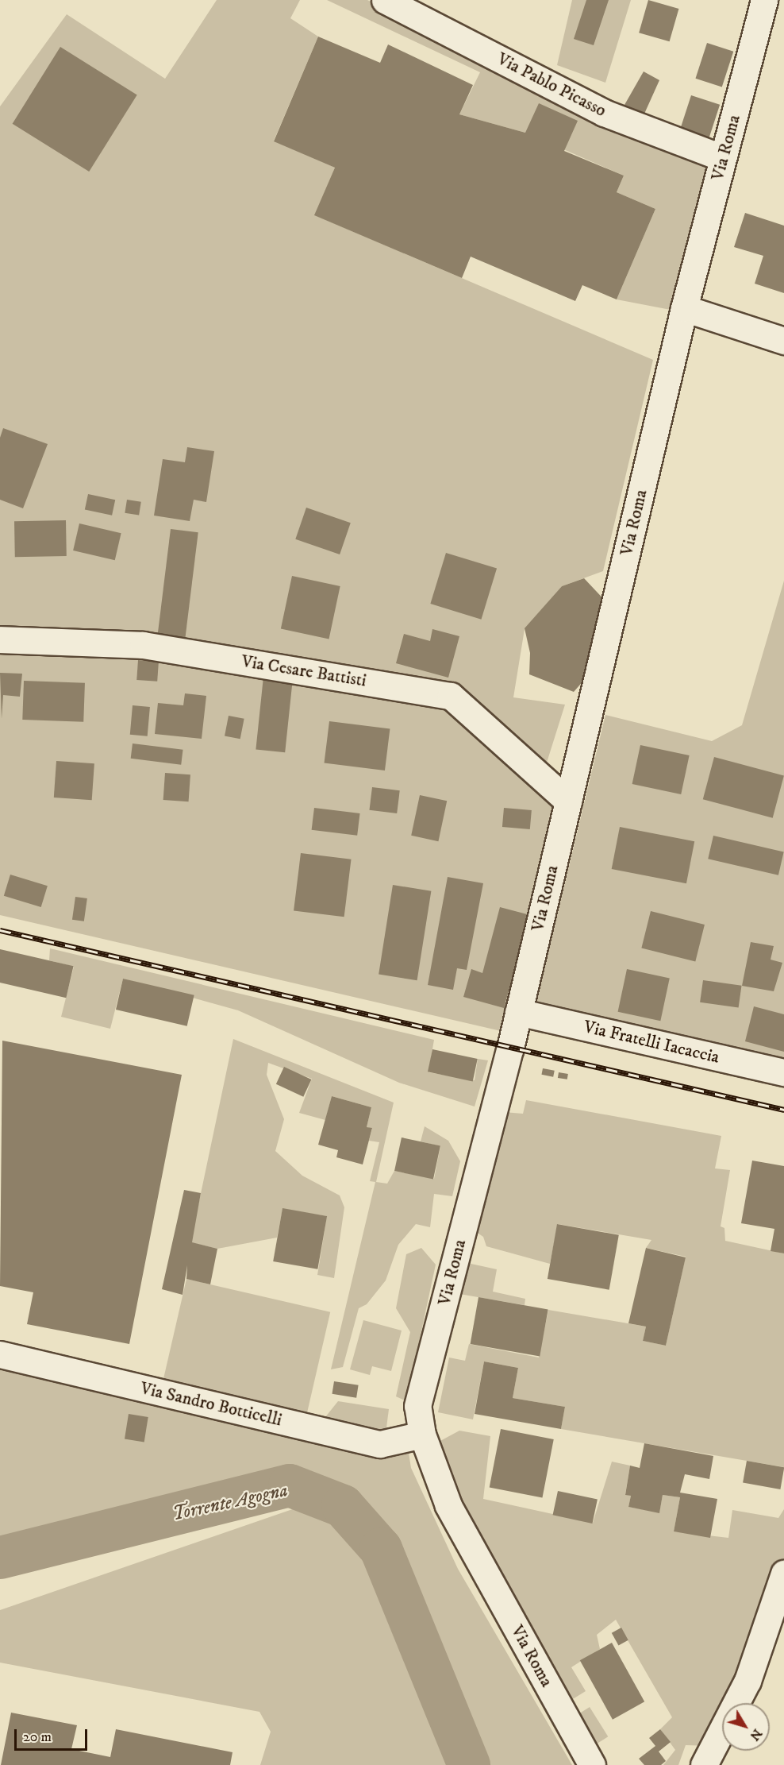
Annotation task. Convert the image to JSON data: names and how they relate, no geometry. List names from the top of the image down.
{
  "streets": {
    "street": [
      "Via Pablo Picasso",
      "Via Roma",
      "Via Cesare Battisti",
      "Via Fratelli Iacaccia",
      "Via Sandro Botticelli"
    ]
  },
  "crossings": [
    ["Via Pablo Picasso", "Via Roma"],
    ["Via Roma", "Via Cesare Battisti"],
    ["Via Roma", "Via Fratelli Iacaccia"],
    ["Via Roma", "Via Sandro Botticelli"]
  ],
  "water": ["Torrente Agogna"],
  "scale_bar": "20 m",
  "north": "bottom right"
}
